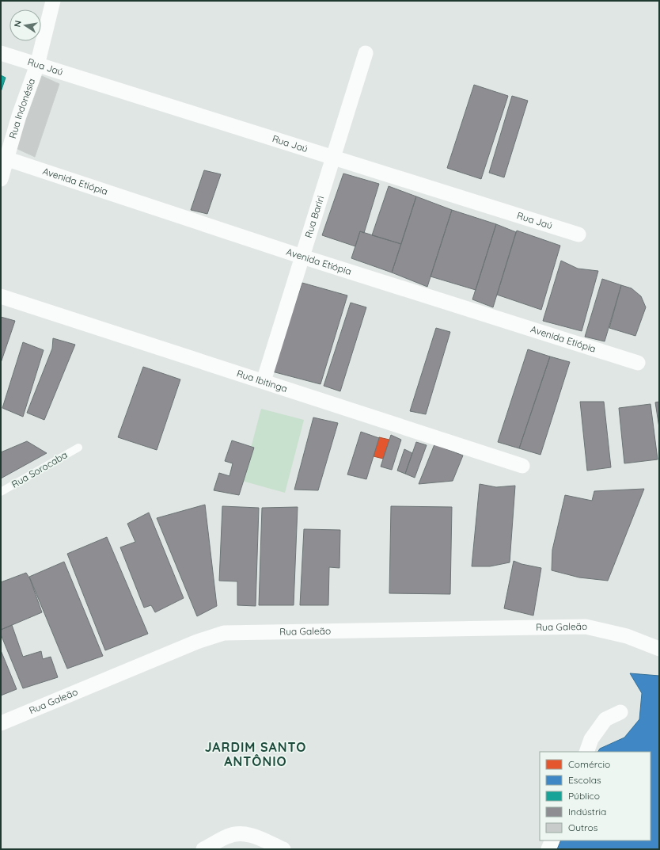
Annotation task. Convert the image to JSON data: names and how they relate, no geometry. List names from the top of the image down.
{
  "streets": {
    "street": [
      "Rua Jaú",
      "Rua Indonésia",
      "Avenida Etiópia",
      "Rua Bariri",
      "Rua Ibitinga",
      "Rua Galeão"
    ],
    "lane": ["Rua Sorocaba"]
  },
  "crossings": [
    ["Rua Jaú", "Rua Indonésia"],
    ["Rua Jaú", "Rua Bariri"],
    ["Rua Indonésia", "Avenida Etiópia"],
    ["Avenida Etiópia", "Rua Bariri"],
    ["Rua Bariri", "Rua Ibitinga"]
  ],
  "districts": ["JARDIM SANTO ANTÔNIO"],
  "legend": [
    "Comércio",
    "Escolas",
    "Público",
    "Indústria",
    "Outros"
  ],
  "north": "left"
}
